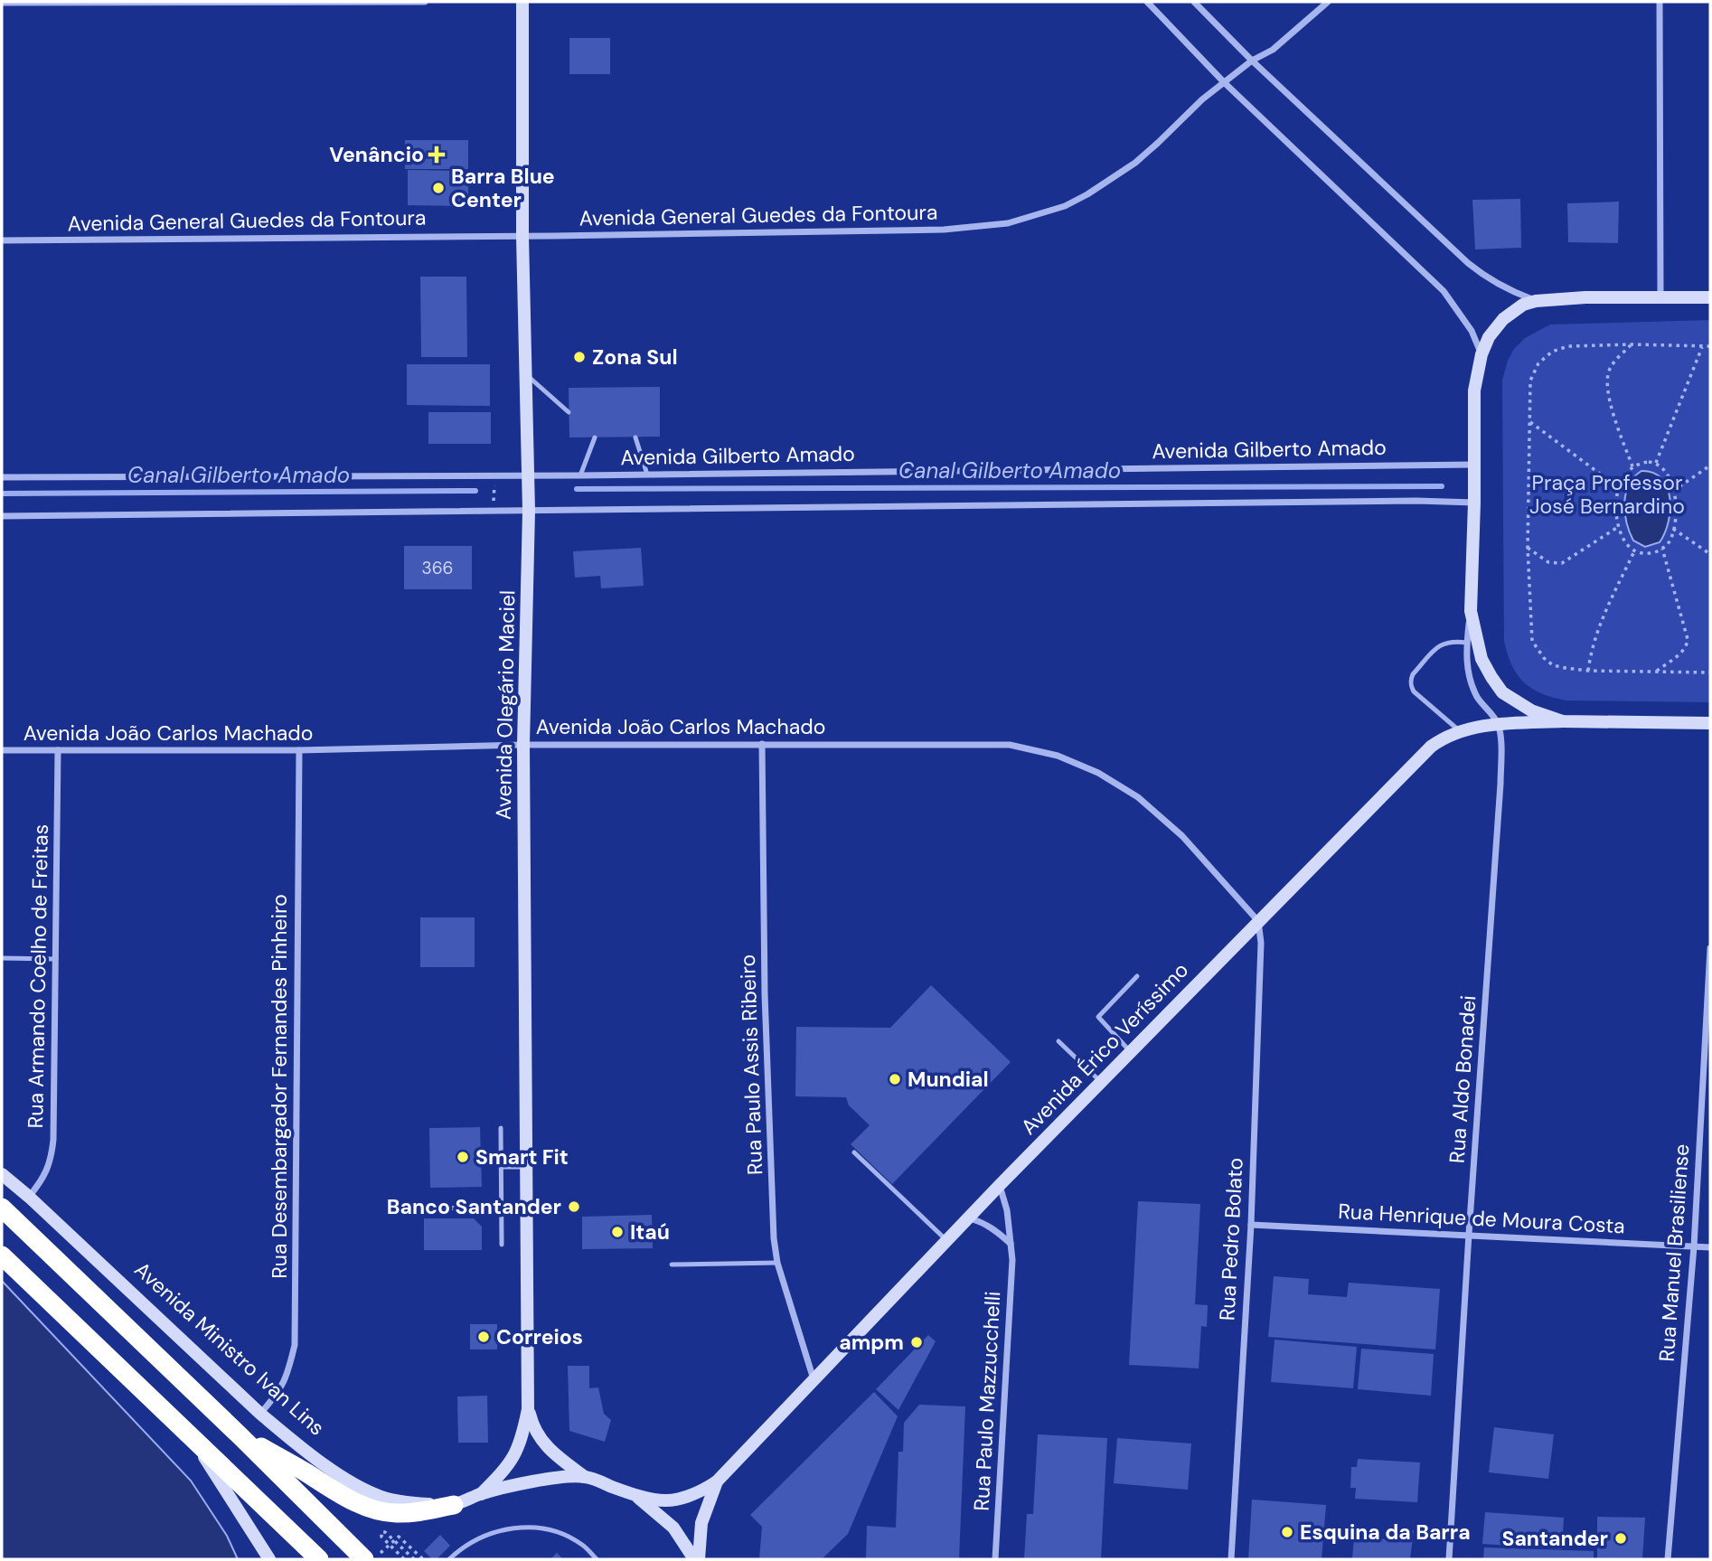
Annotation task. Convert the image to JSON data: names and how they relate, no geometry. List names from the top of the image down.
{
  "streets": {
    "main road": ["Avenida Olegário Maciel", "Avenida Érico Veríssimo", "Avenida Ministro Ivan Lins"],
    "street": [
      "Avenida General Guedes da Fontoura",
      "Avenida Gilberto Amado",
      "Avenida João Carlos Machado",
      "Rua Armando Coelho de Freitas",
      "Rua Paulo Assis Ribeiro",
      "Rua Aldo Bonadei",
      "Rua Desembargador Fernandes Pinheiro",
      "Rua Henrique de Moura Costa",
      "Rua Pedro Bolato",
      "Rua Manuel Brasiliense",
      "Rua Paulo Mazzucchelli"
    ]
  },
  "crossings": [
    ["Avenida General Guedes da Fontoura", "Avenida Olegário Maciel"],
    ["Avenida Gilberto Amado", "Avenida Olegário Maciel"],
    ["Avenida Olegário Maciel", "Avenida João Carlos Machado"],
    ["Avenida João Carlos Machado", "Rua Armando Coelho de Freitas"],
    ["Avenida João Carlos Machado", "Avenida Érico Veríssimo"],
    ["Avenida João Carlos Machado", "Rua Paulo Assis Ribeiro"],
    ["Avenida João Carlos Machado", "Rua Desembargador Fernandes Pinheiro"],
    ["Avenida João Carlos Machado", "Rua Pedro Bolato"],
    ["Rua Armando Coelho de Freitas", "Avenida Ministro Ivan Lins"],
    ["Avenida Érico Veríssimo", "Rua Paulo Assis Ribeiro"],
    ["Avenida Érico Veríssimo", "Rua Aldo Bonadei"],
    ["Avenida Érico Veríssimo", "Rua Pedro Bolato"],
    ["Avenida Érico Veríssimo", "Rua Paulo Mazzucchelli"],
    ["Rua Aldo Bonadei", "Rua Henrique de Moura Costa"],
    ["Rua Desembargador Fernandes Pinheiro", "Avenida Ministro Ivan Lins"],
    ["Rua Henrique de Moura Costa", "Rua Pedro Bolato"],
    ["Rua Henrique de Moura Costa", "Rua Manuel Brasiliense"]
  ],
  "water": ["Canal Gilberto Amado"],
  "parks": ["Praça Professor José Bernardino"],
  "places": {
    "health": ["Venâncio"],
    "other": [
      "Barra Blue Center",
      "Zona Sul",
      "Mundial",
      "Smart Fit",
      "Banco Santander",
      "Itaú",
      "Correios",
      "ampm",
      "Esquina da Barra",
      "Santander"
    ]
  },
  "house_numbers": ["366"]
}
